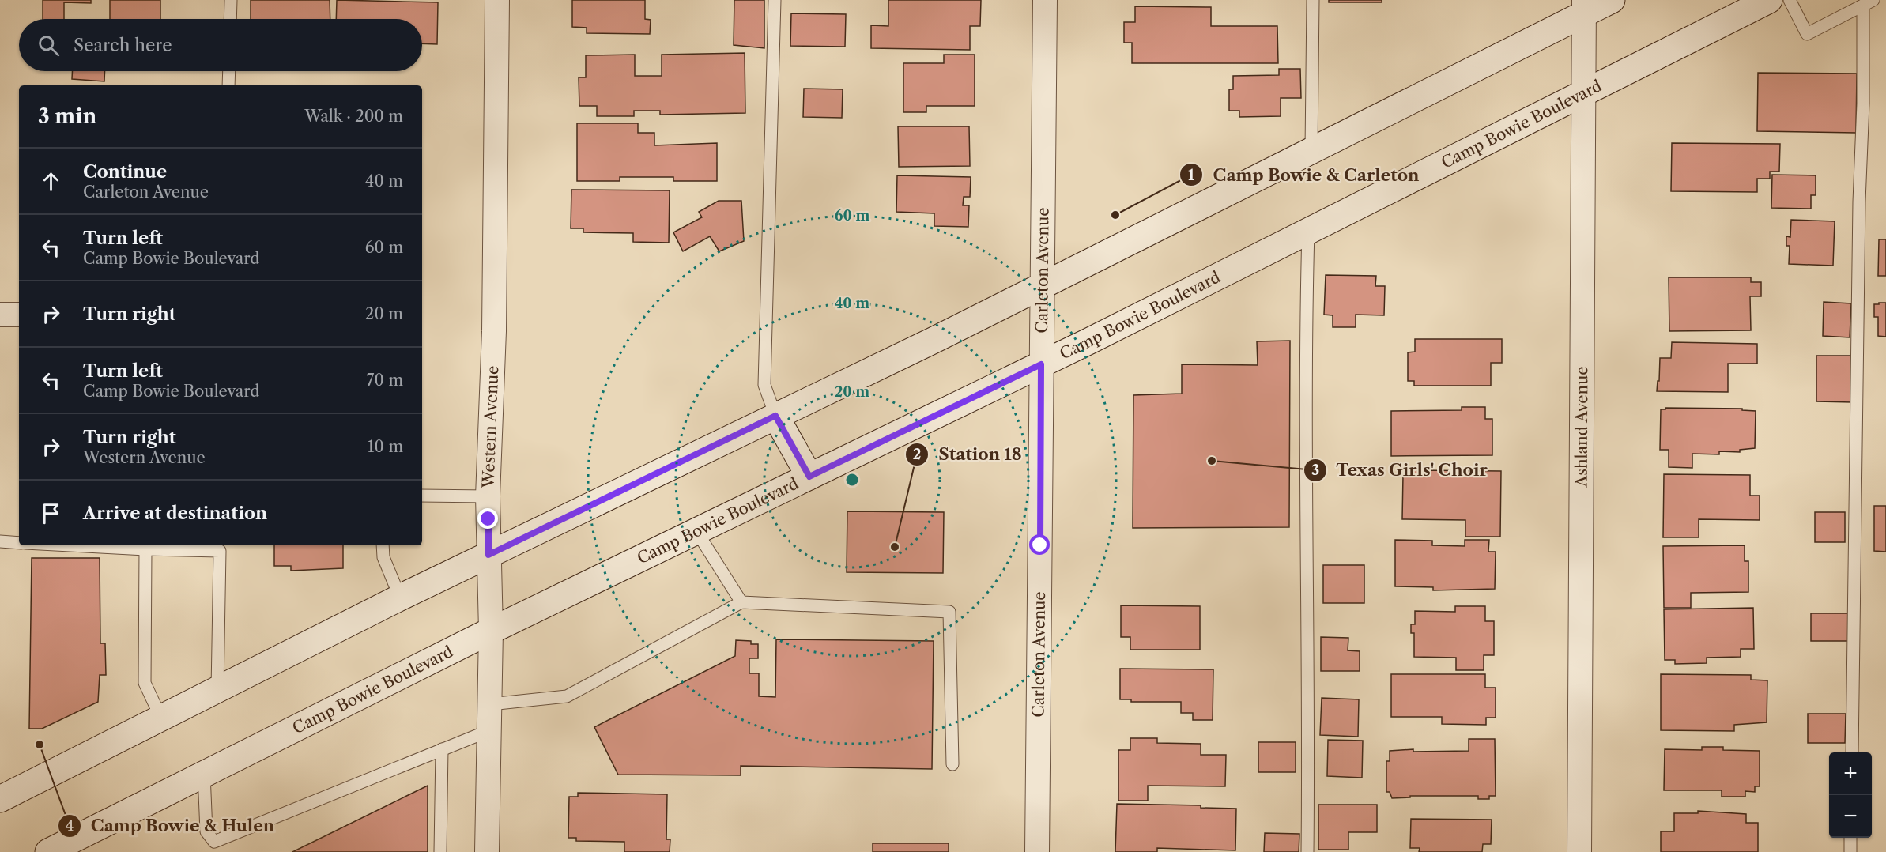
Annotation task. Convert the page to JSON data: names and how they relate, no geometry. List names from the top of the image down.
{
  "streets": {
    "main road": ["Camp Bowie Boulevard"],
    "street": ["Carleton Avenue", "Western Avenue", "Ashland Avenue"]
  },
  "crossings": [
    ["Camp Bowie Boulevard", "Carleton Avenue"],
    ["Camp Bowie Boulevard", "Western Avenue"],
    ["Camp Bowie Boulevard", "Ashland Avenue"]
  ],
  "places": [
    "Camp Bowie & Carleton",
    "Texas Girls' Choir",
    "Station 18",
    "Camp Bowie & Hulen"
  ],
  "page": {
    "search": "Search here",
    "heading": ["3 min", "Walk · 200 m"],
    "list": [
      ["Continue", "Carleton Avenue", "40 m"],
      ["Turn left", "Camp Bowie Boulevard", "60 m"],
      ["Turn right", "20 m"],
      ["Turn left", "Camp Bowie Boulevard", "70 m"],
      ["Turn right", "Western Avenue", "10 m"],
      "Arrive at destination"
    ],
    "map_buttons": ["+", "−"]
  },
  "rings": ["60 m", "40 m", "20 m"]
}
